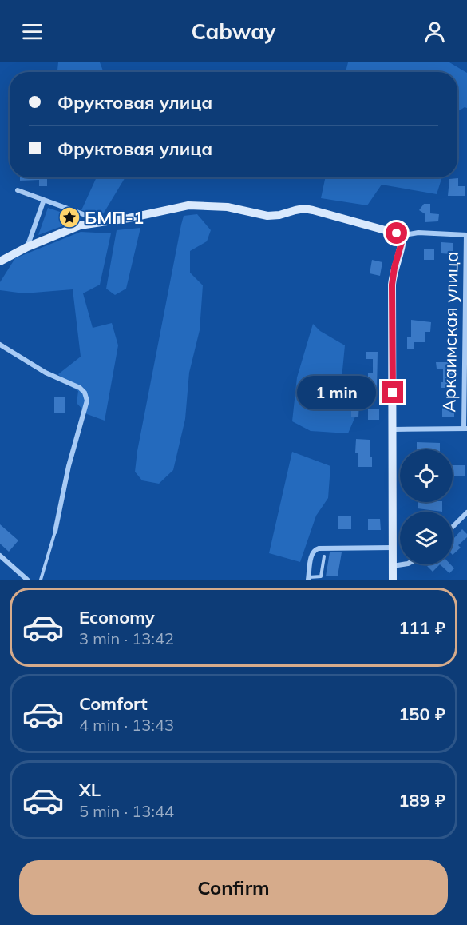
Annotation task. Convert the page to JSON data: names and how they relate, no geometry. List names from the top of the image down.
{
  "streets": {
    "street": ["Аркаимская улица"]
  },
  "places": {
    "place": ["БМП-1"]
  },
  "page": {
    "header": "Cabway",
    "banner": ["Фруктовая улица", "Фруктовая улица"],
    "bubble": "1 min",
    "list": [
      {
        "name": "Economy",
        "note": "3 min · 13:42",
        "value": "111 ₽"
      },
      {
        "name": "Comfort",
        "note": "4 min · 13:43",
        "value": "150 ₽"
      },
      {
        "name": "XL",
        "note": "5 min · 13:44",
        "value": "189 ₽"
      }
    ],
    "buttons": "Confirm"
  }
}
